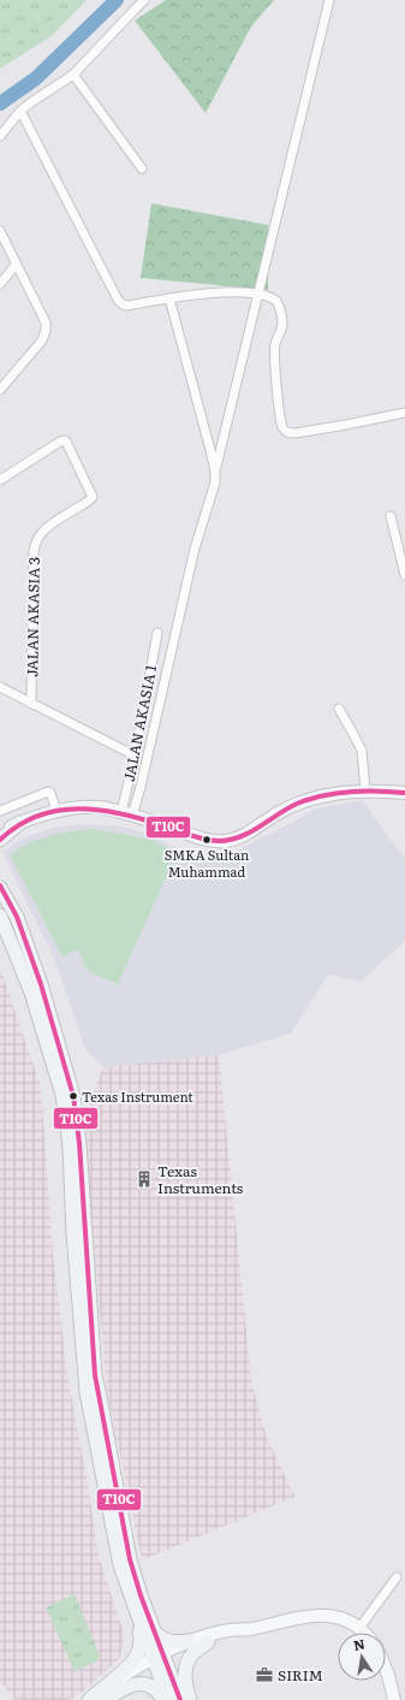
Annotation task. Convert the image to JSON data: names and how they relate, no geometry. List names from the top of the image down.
{
  "streets": {
    "street": ["JALAN AKASIA 3", "JALAN AKASIA 1"]
  },
  "places": {
    "other": ["SMKA Sultan Muhammad", "Texas Instrument"],
    "building": ["Texas Instruments"],
    "office": ["SIRIM"]
  },
  "lines": ["transit line T10C"],
  "north": "top"
}
